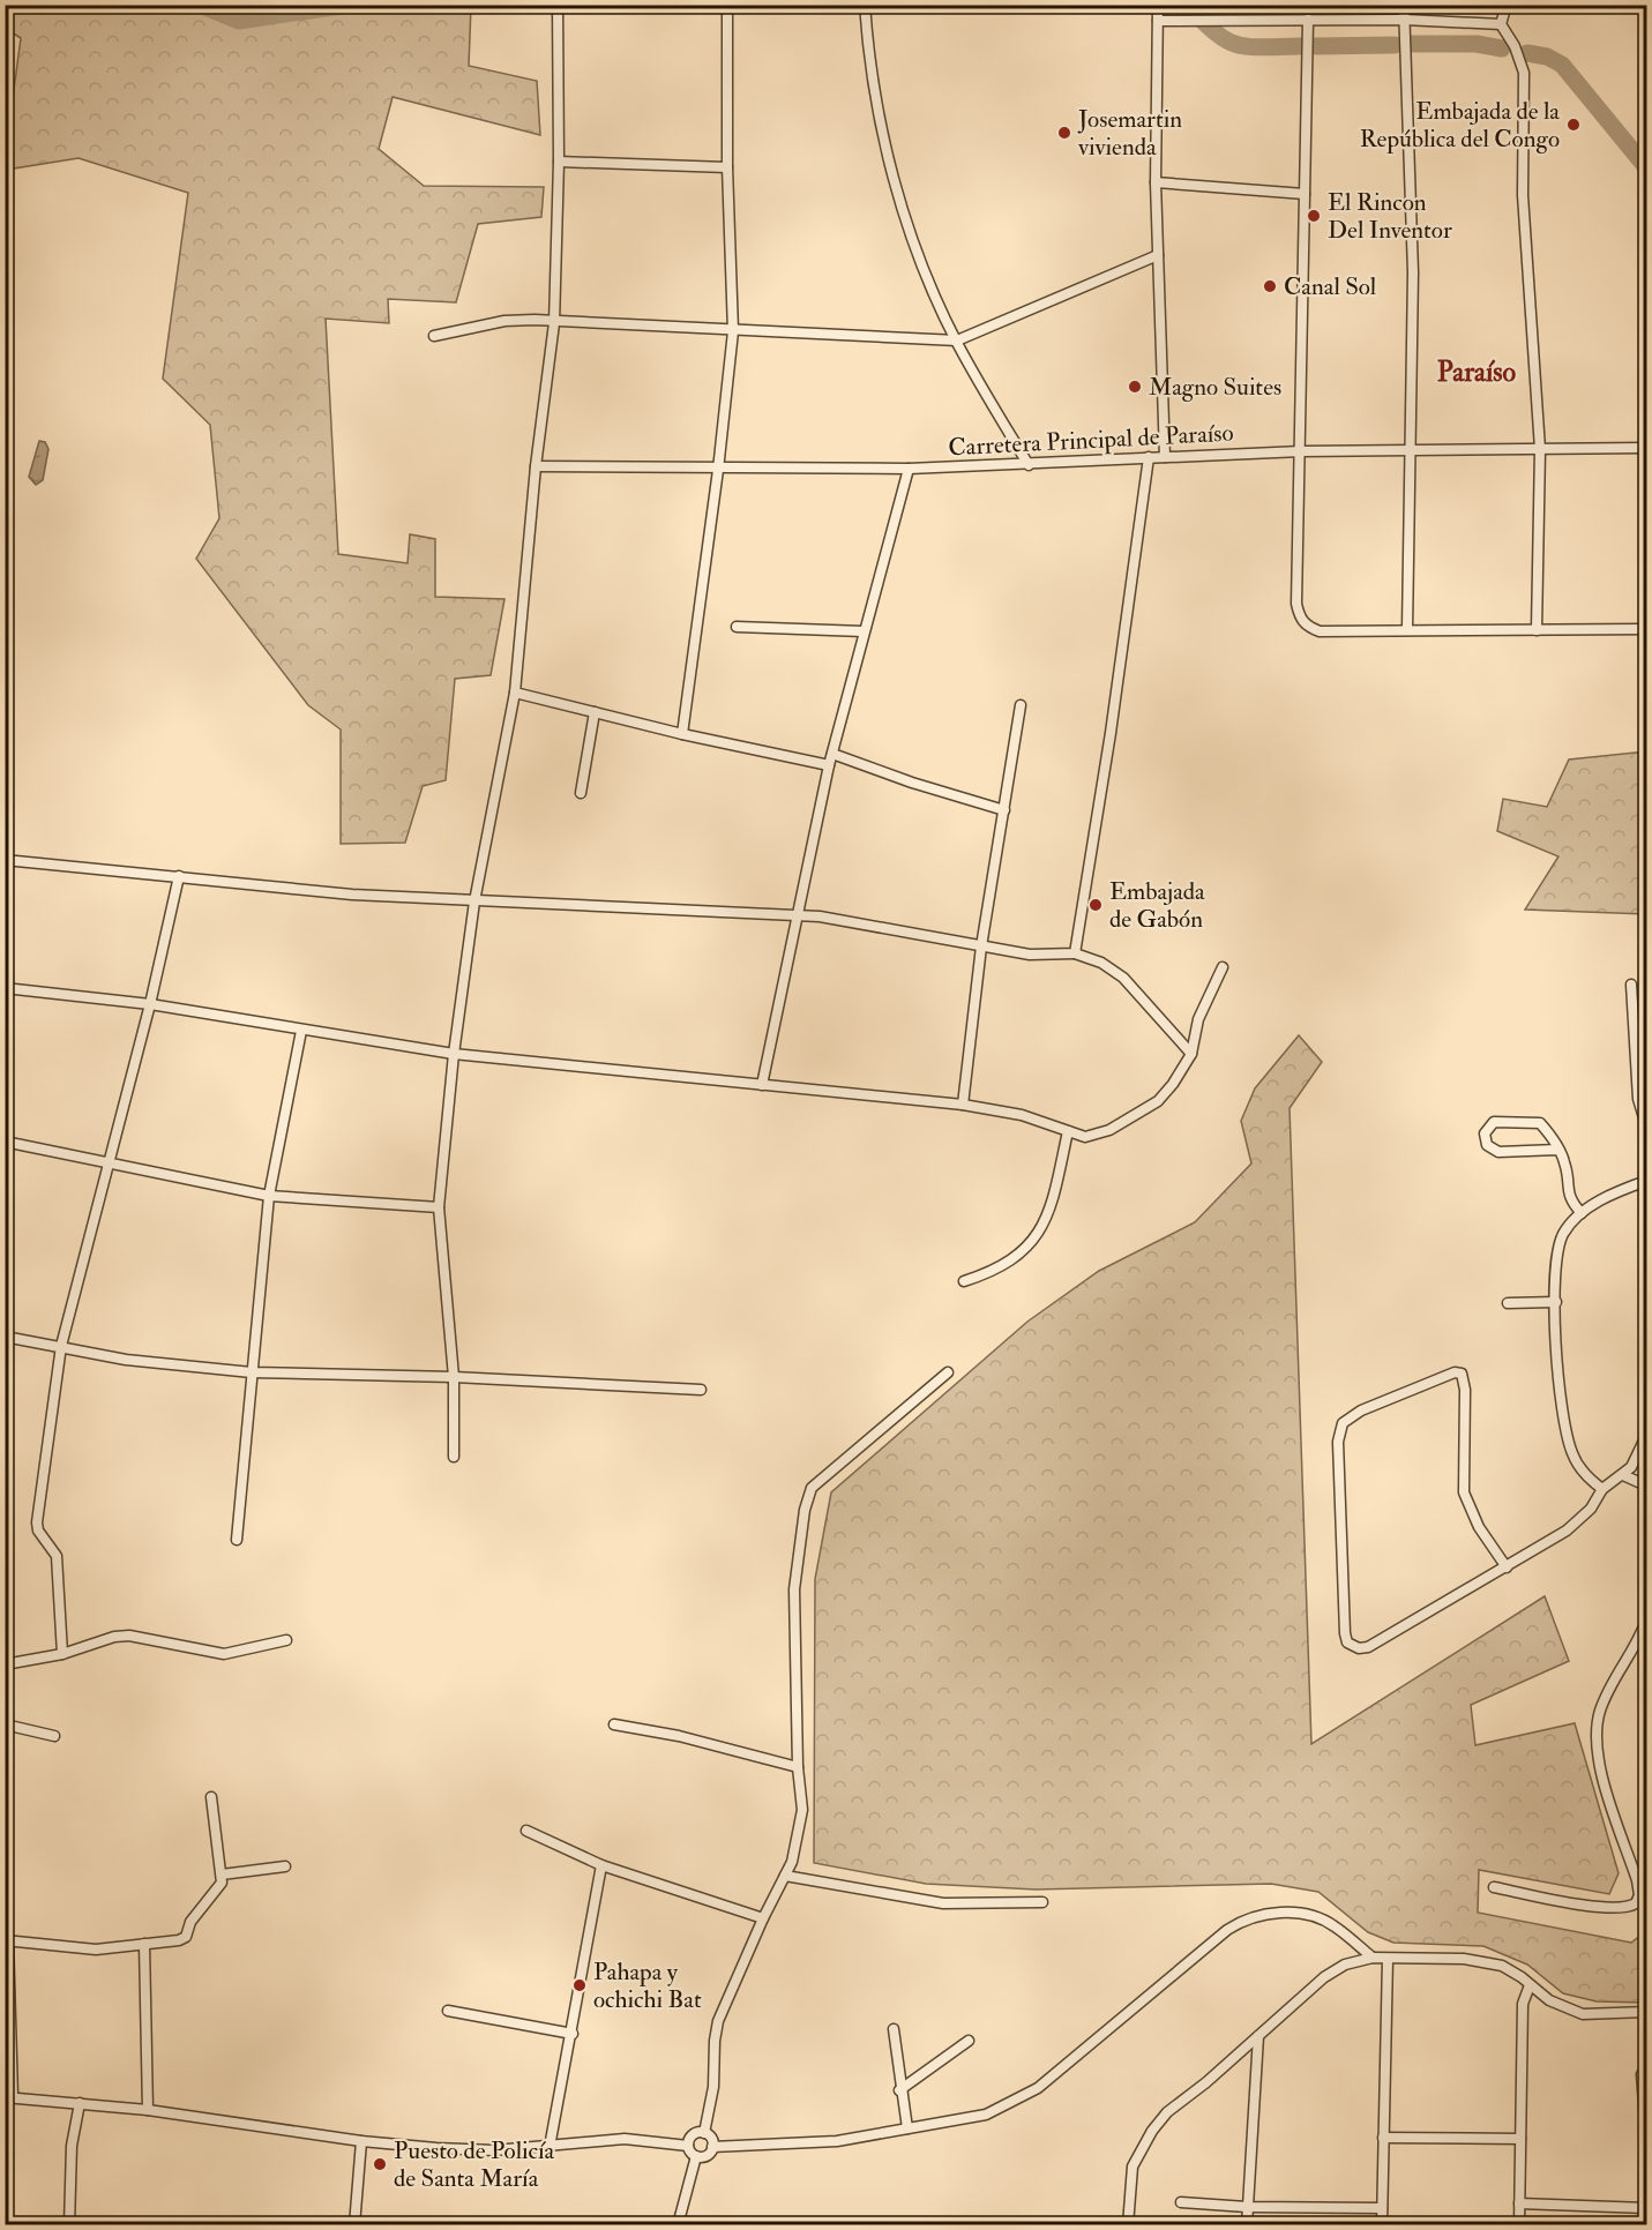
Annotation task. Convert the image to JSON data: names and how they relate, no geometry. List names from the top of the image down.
{
  "streets": {
    "street": ["Carretera Principal de Paraíso"]
  },
  "districts": ["Paraíso"],
  "places": [
    "Embajada de la República del Congo",
    "Josemartin vivienda",
    "El Rincon Del Inventor",
    "Canal Sol",
    "Magno Suites",
    "Embajada de Gabón",
    "Pahapa y ochichi Bat",
    "Puesto de Policía de Santa María"
  ]
}
